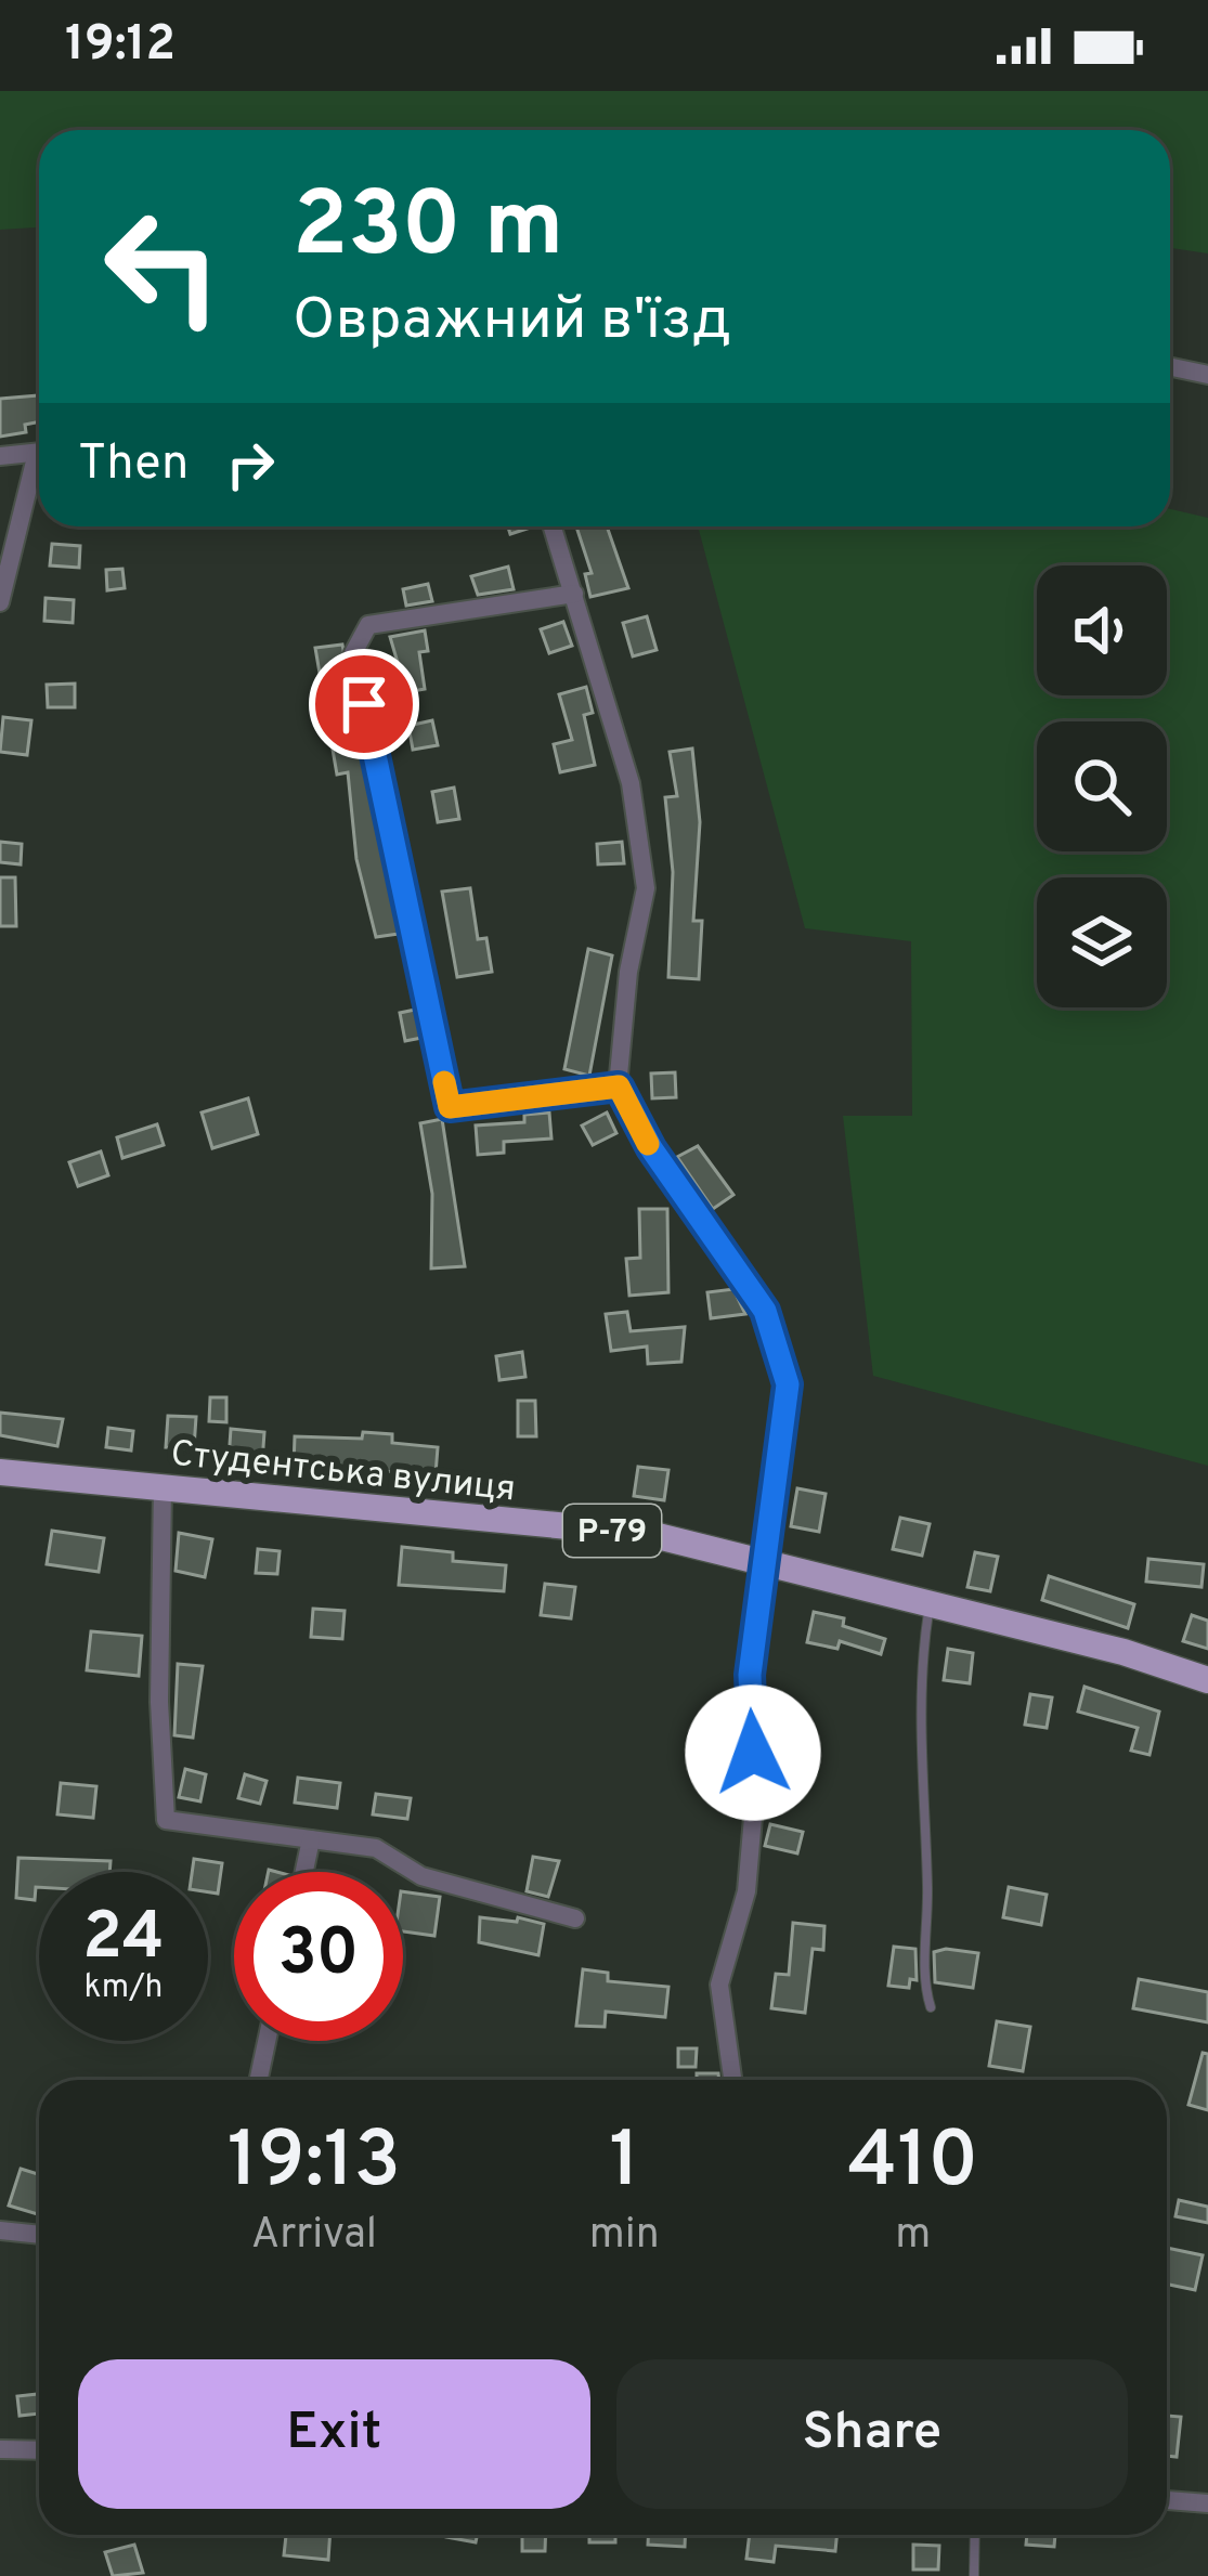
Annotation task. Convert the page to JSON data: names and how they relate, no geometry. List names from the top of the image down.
{
  "streets": {
    "main road": ["Студентська вулиця", "Р-79"]
  },
  "page": {
    "status": "19:12",
    "turn": ["230 m", "Овражний в'їзд"],
    "then": "Then",
    "speed": "24 km/h",
    "limit": "30",
    "eta": [
      "19:13",
      "Arrival",
      "1",
      "min",
      "410",
      "m"
    ],
    "buttons": ["Exit", "Share"]
  }
}
